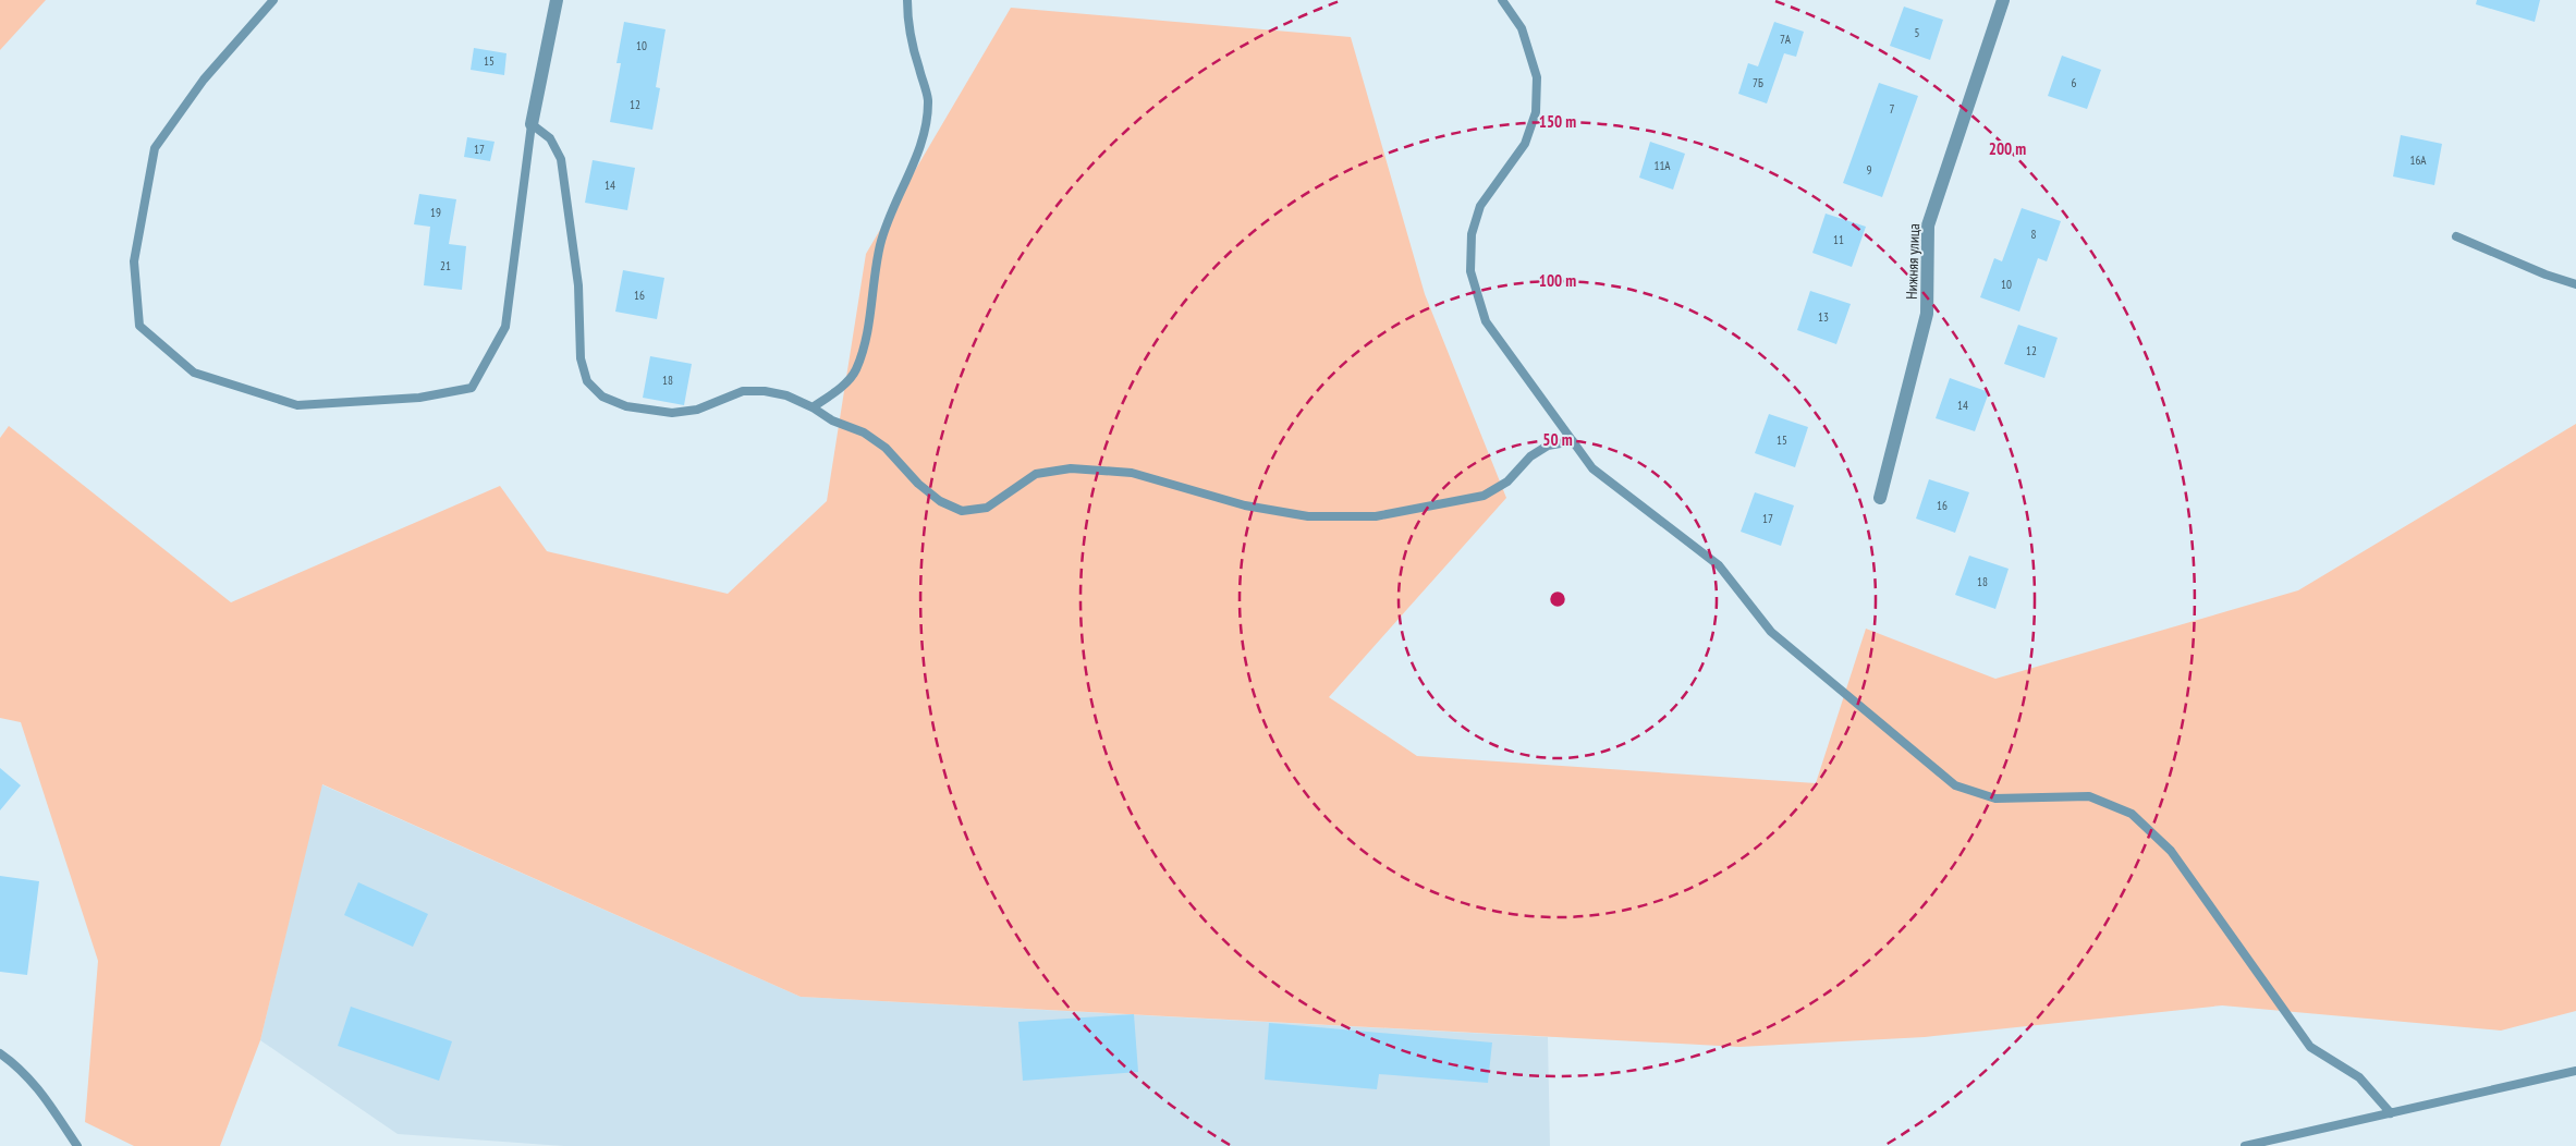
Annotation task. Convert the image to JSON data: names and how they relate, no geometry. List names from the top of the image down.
{
  "streets": {
    "street": ["Нижняя улица"]
  },
  "house_numbers": [
    "5",
    "7А",
    "10",
    "15",
    "7Б",
    "6",
    "12",
    "7",
    "17",
    "16А",
    "11А",
    "9",
    "14",
    "19",
    "8",
    "11",
    "21",
    "10",
    "16",
    "13",
    "12",
    "18",
    "14",
    "15",
    "16",
    "17",
    "18"
  ],
  "rings": [
    "150 m",
    "200 m",
    "100 m",
    "50 m"
  ]
}
